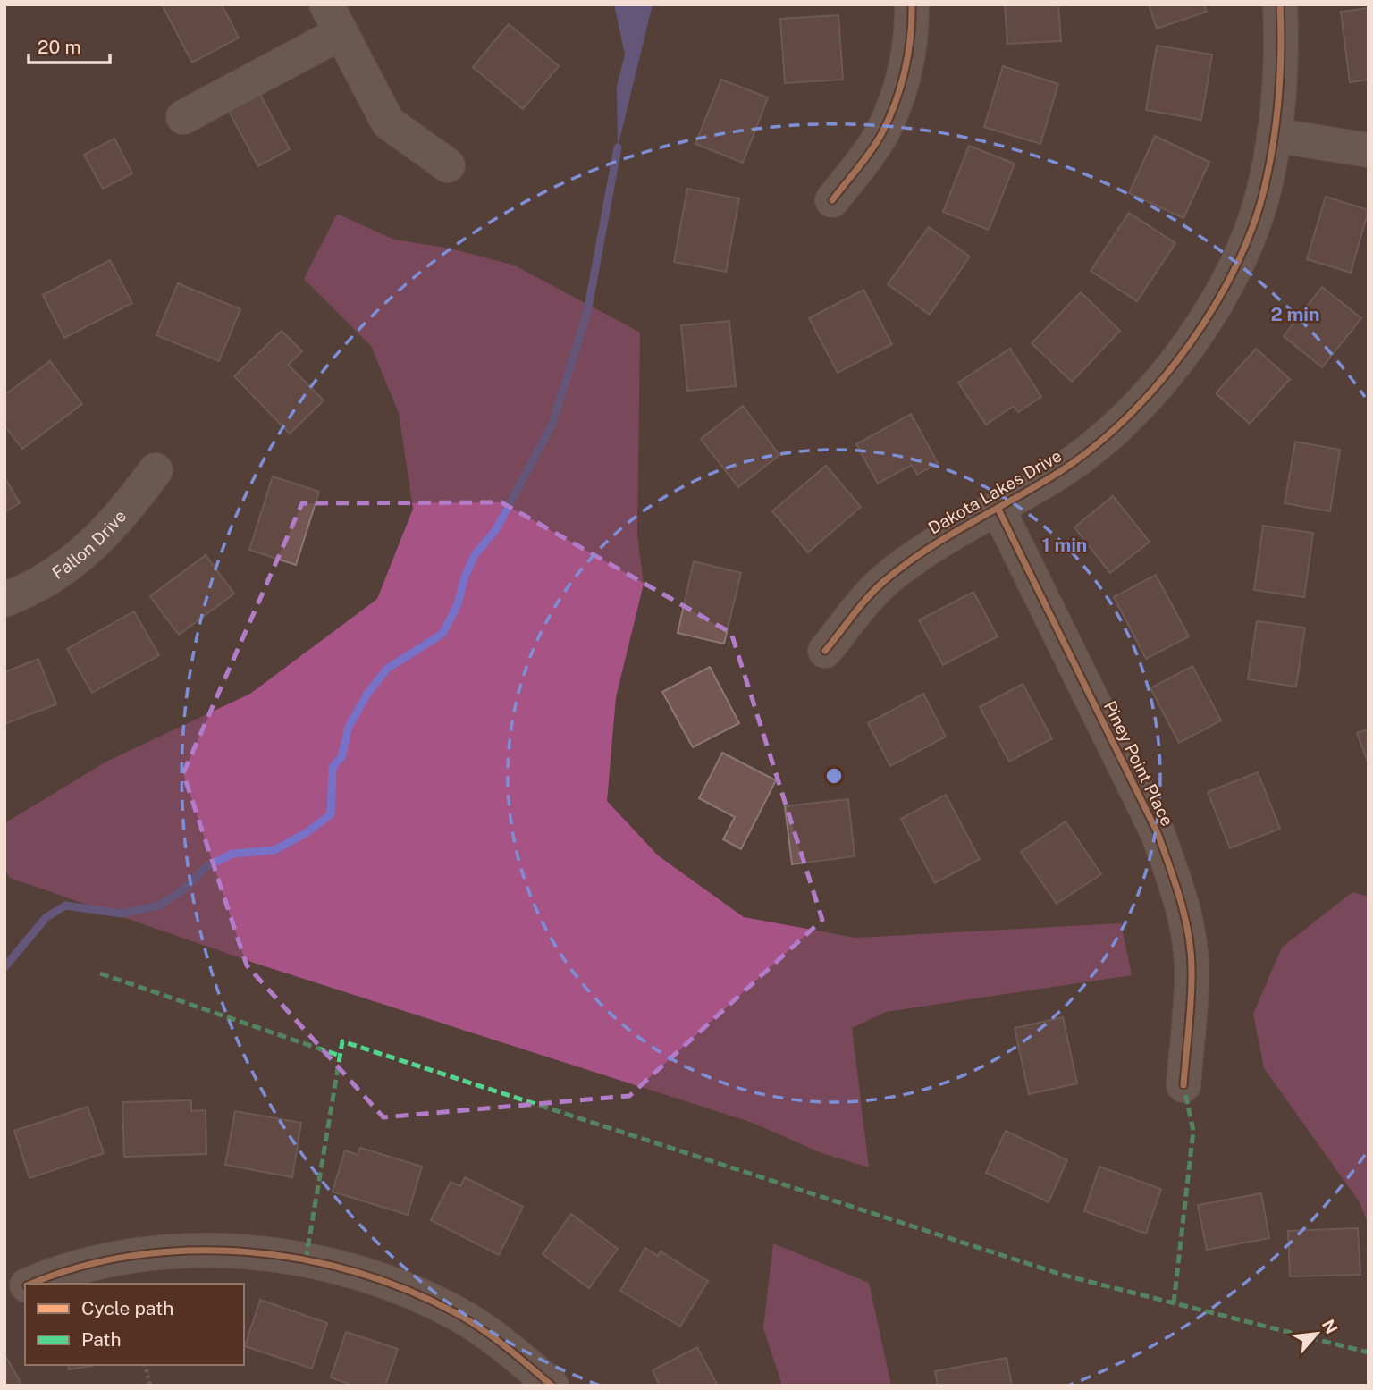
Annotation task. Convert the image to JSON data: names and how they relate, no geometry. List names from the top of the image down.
{
  "streets": {
    "street": ["Dakota Lakes Drive", "Fallon Drive", "Piney Point Place"]
  },
  "crossings": [
    ["Dakota Lakes Drive", "Piney Point Place"]
  ],
  "legend": ["Cycle path", "Path"],
  "scale_bar": "20 m",
  "north": "top right",
  "rings": ["2 min", "1 min"]
}
